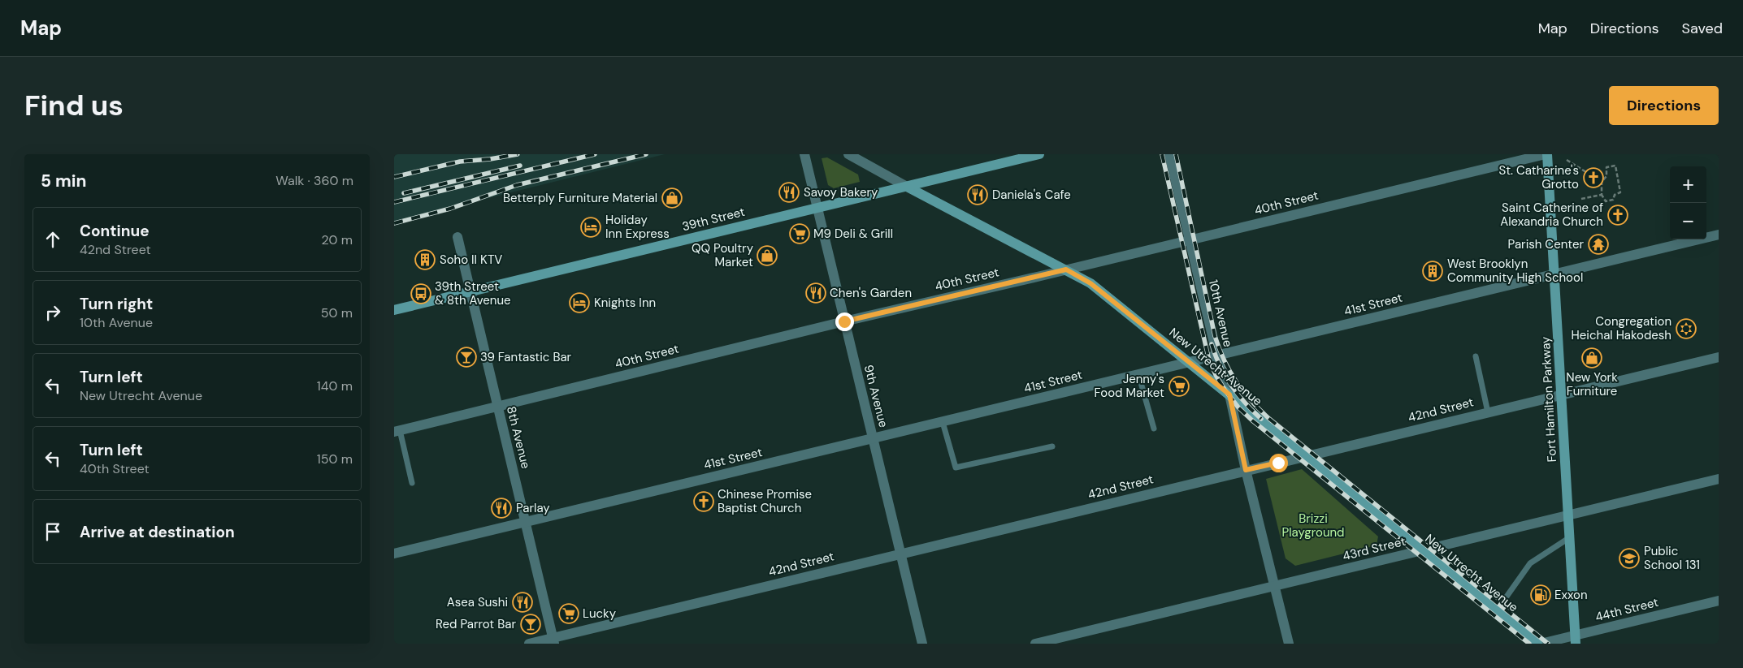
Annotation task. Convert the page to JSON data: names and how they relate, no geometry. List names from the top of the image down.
{
  "streets": {
    "main road": ["39th Street", "New Utrecht Avenue", "Fort Hamilton Parkway"],
    "street": [
      "40th Street",
      "41st Street",
      "10th Avenue",
      "9th Avenue",
      "42nd Street",
      "8th Avenue",
      "43rd Street",
      "44th Street"
    ]
  },
  "crossings": [
    ["40th Street", "10th Avenue"],
    ["40th Street", "New Utrecht Avenue"],
    ["40th Street", "9th Avenue"],
    ["40th Street", "Fort Hamilton Parkway"],
    ["40th Street", "8th Avenue"],
    ["39th Street", "New Utrecht Avenue"],
    ["39th Street", "9th Avenue"],
    ["39th Street", "8th Avenue"],
    ["41st Street", "10th Avenue"],
    ["41st Street", "New Utrecht Avenue"],
    ["41st Street", "9th Avenue"],
    ["41st Street", "Fort Hamilton Parkway"],
    ["41st Street", "8th Avenue"],
    ["10th Avenue", "New Utrecht Avenue"],
    ["10th Avenue", "42nd Street"],
    ["10th Avenue", "43rd Street"],
    ["New Utrecht Avenue", "42nd Street"],
    ["New Utrecht Avenue", "43rd Street"],
    ["9th Avenue", "42nd Street"],
    ["Fort Hamilton Parkway", "42nd Street"],
    ["Fort Hamilton Parkway", "43rd Street"],
    ["Fort Hamilton Parkway", "44th Street"],
    ["42nd Street", "8th Avenue"]
  ],
  "parks": ["Brizzi Playground"],
  "places": {
    "church": ["St. Catharine's Grotto", "Saint Catherine of Alexandria Church", "Chinese Promise Baptist Church"],
    "restaurant": [
      "Savoy Bakery",
      "Daniela's Cafe",
      "Chen's Garden",
      "Parlay",
      "Asea Sushi"
    ],
    "shop": ["Betterply Furniture Material", "QQ Poultry Market", "New York Furniture"],
    "hotel": ["Holiday Inn Express", "Knights Inn"],
    "supermarket": ["M9 Deli & Grill", "Jenny's Food Market", "Lucky"],
    "temple": ["Parish Center"],
    "building": ["Soho II KTV", "West Brooklyn Community High School"],
    "bus stop": ["39th Street & 8th Avenue"],
    "synagogue": ["Congregation Heichal Hakodesh"],
    "bar": ["39 Fantastic Bar", "Red Parrot Bar"],
    "school or university": ["Public School 131"],
    "fuel station": ["Exxon"]
  },
  "page": {
    "header": "Map",
    "nav": ["Map", "Directions", "Saved"],
    "buttons": "Directions",
    "title": "Find us",
    "heading": ["5 min", "Walk · 360 m"],
    "map_buttons": ["+", "−"],
    "list": [
      ["Continue", "42nd Street", "20 m"],
      ["Turn right", "10th Avenue", "50 m"],
      ["Turn left", "New Utrecht Avenue", "140 m"],
      ["Turn left", "40th Street", "150 m"],
      "Arrive at destination"
    ]
  }
}
